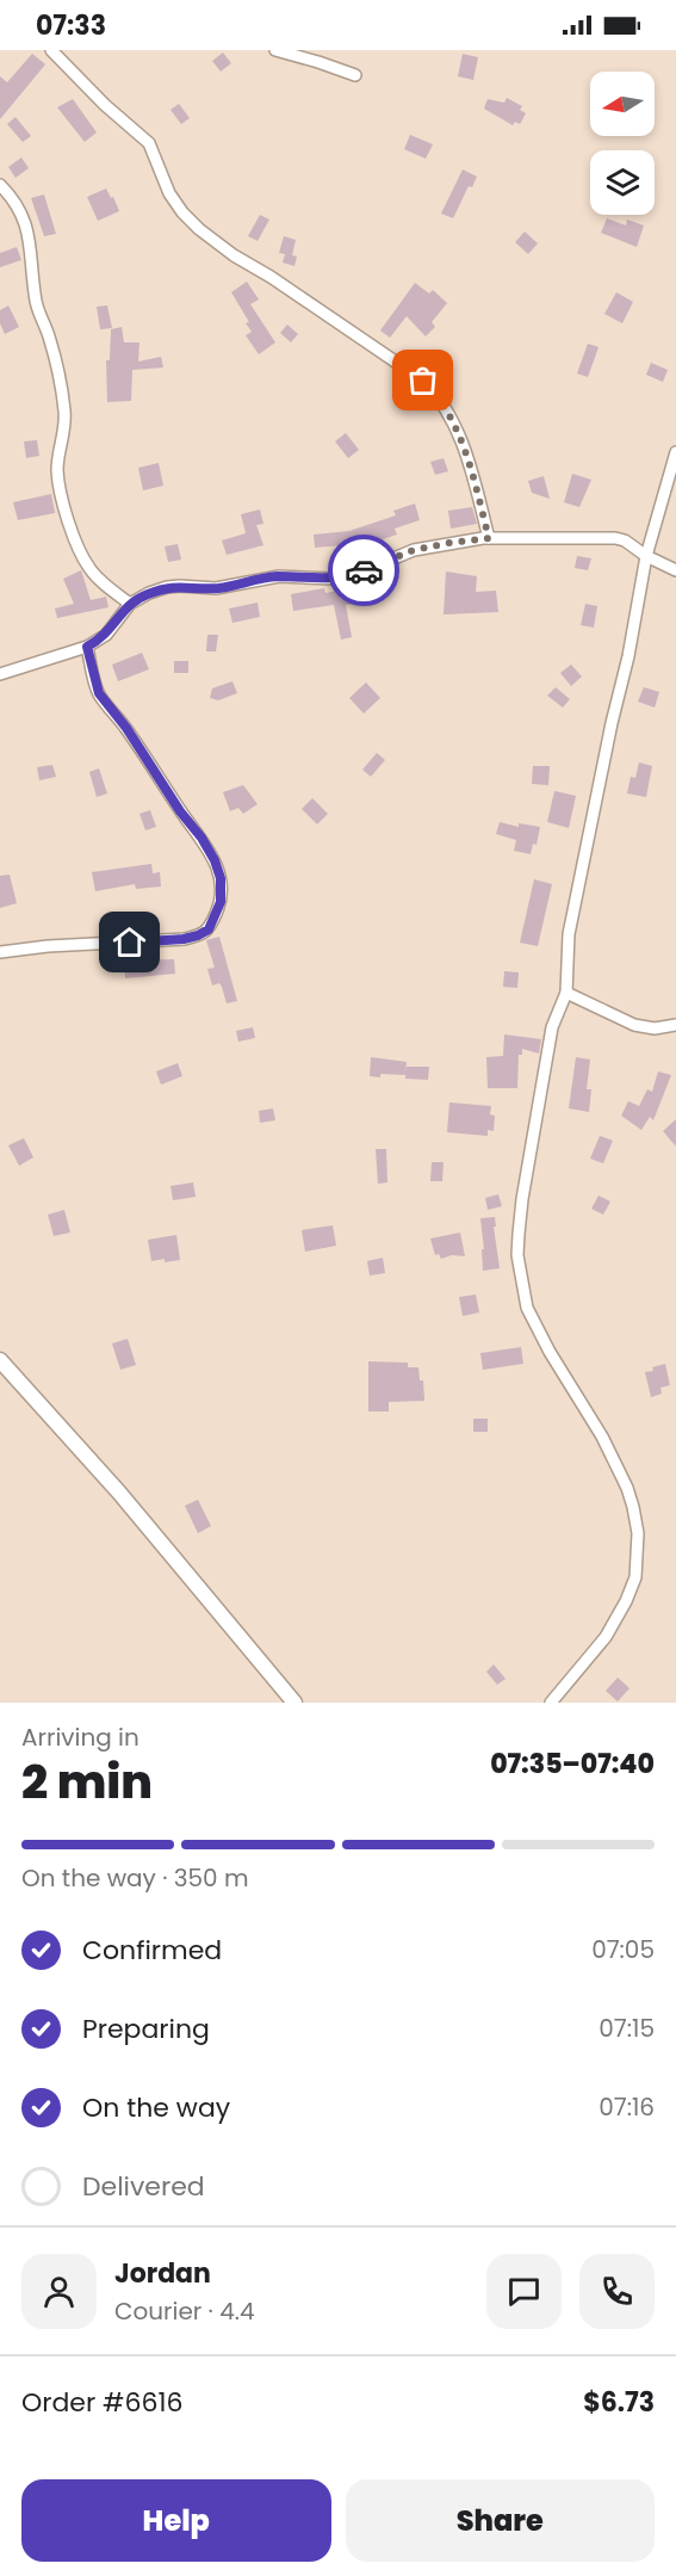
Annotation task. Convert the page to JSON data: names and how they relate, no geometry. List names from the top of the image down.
{
  "north": "left",
  "page": {
    "status": "07:33",
    "heading": ["2 min", "Arriving in", "07:35–07:40"],
    "panel": [
      "Jordan",
      "Courier · 4.4",
      "Order #6616",
      "$6.73"
    ],
    "bar": "On the way · 350 m",
    "list": [
      ["Confirmed", "07:05"],
      ["Preparing", "07:15"],
      ["On the way", "07:16"],
      "Delivered"
    ],
    "buttons": ["Help", "Share"]
  }
}
